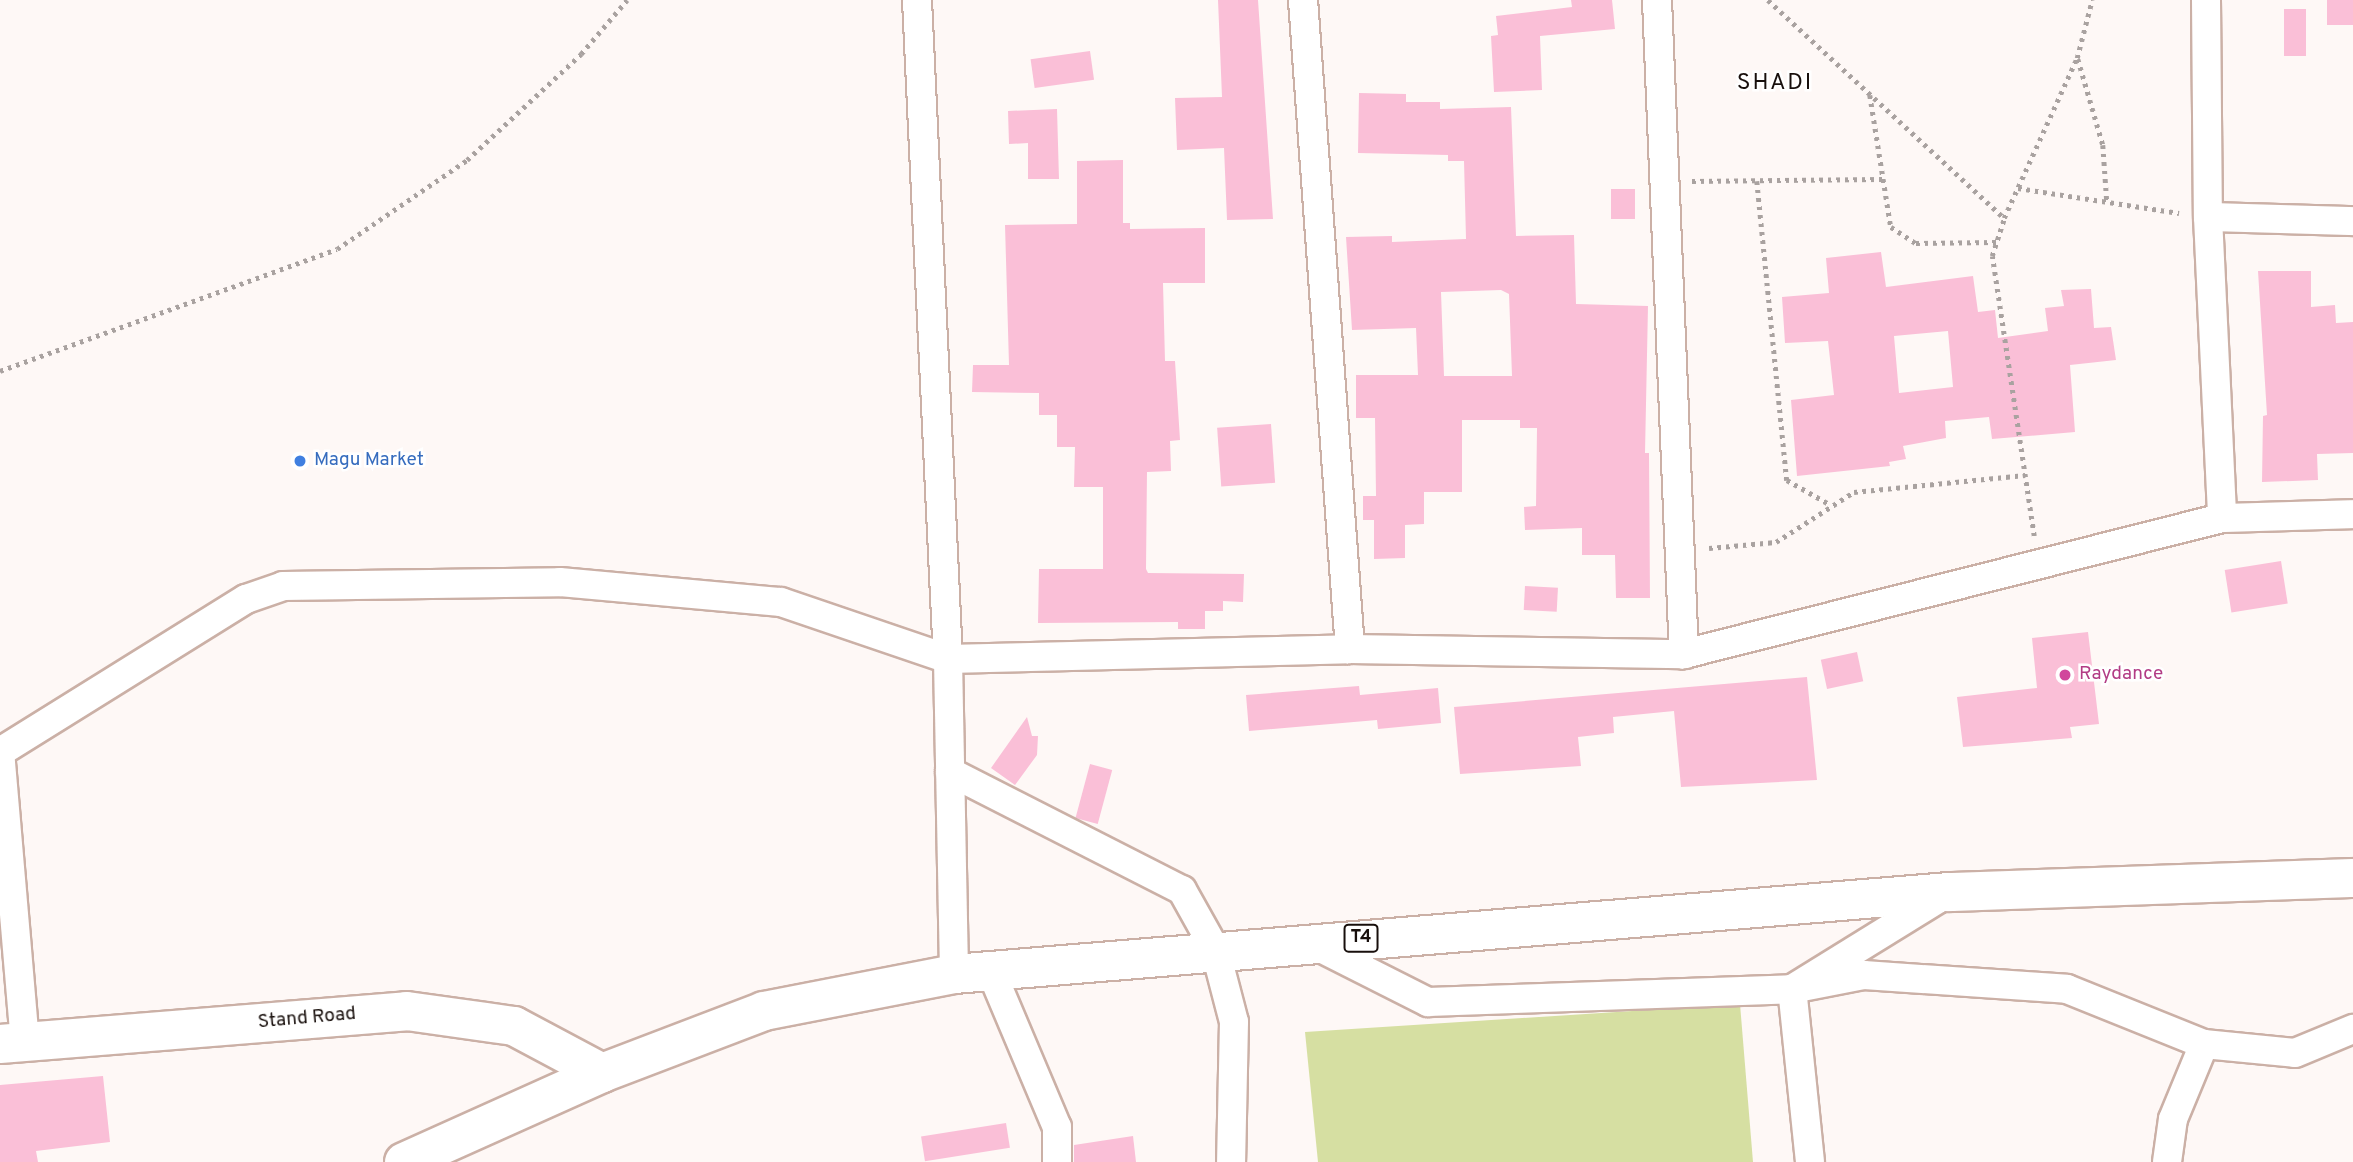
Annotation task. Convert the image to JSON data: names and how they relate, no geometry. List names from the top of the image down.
{
  "streets": {
    "main road": ["T4", "Stand Road"]
  },
  "crossings": [
    ["T4", "Stand Road"]
  ],
  "districts": ["SHADI"],
  "places": ["Magu Market", "Raydance"]
}
